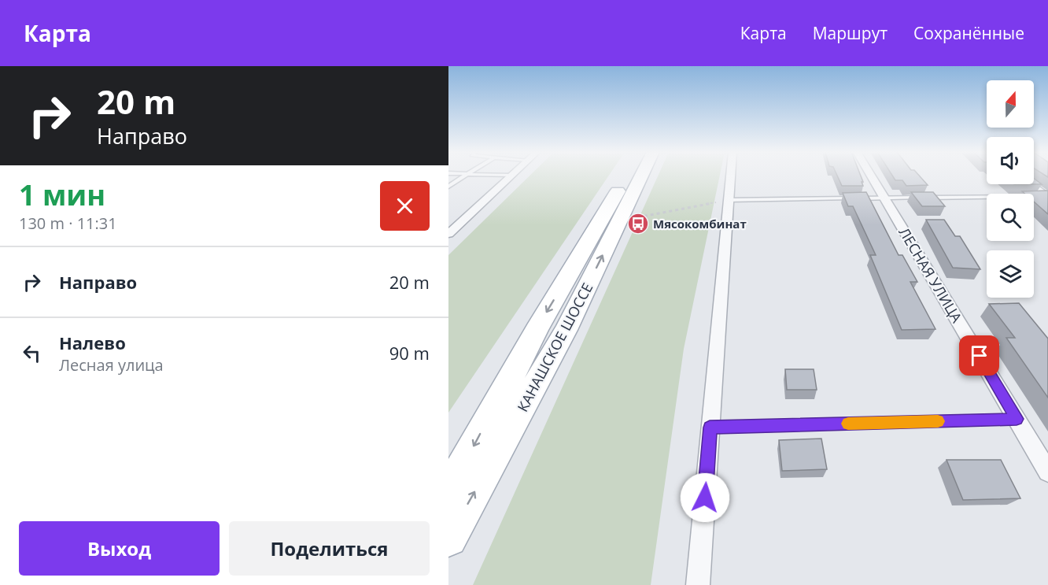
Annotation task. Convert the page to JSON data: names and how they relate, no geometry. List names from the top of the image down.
{
  "streets": {
    "main road": ["КАНАШСКОЕ ШОССЕ"],
    "street": ["ЛЕСНАЯ УЛИЦА"]
  },
  "places": {
    "bus stop": ["Мясокомбинат"]
  },
  "north": "top",
  "page": {
    "header": "Карта",
    "nav": ["Карта", "Маршрут", "Сохранённые"],
    "turn": ["20 m", "Направо"],
    "heading": ["1 мин", "130 m · 11:31"],
    "list": [
      {
        "name": "Направо",
        "value": "20 m"
      },
      {
        "name": "Налево",
        "note": "Лесная улица",
        "value": "90 m"
      }
    ],
    "buttons": ["Выход", "Поделиться"]
  }
}
